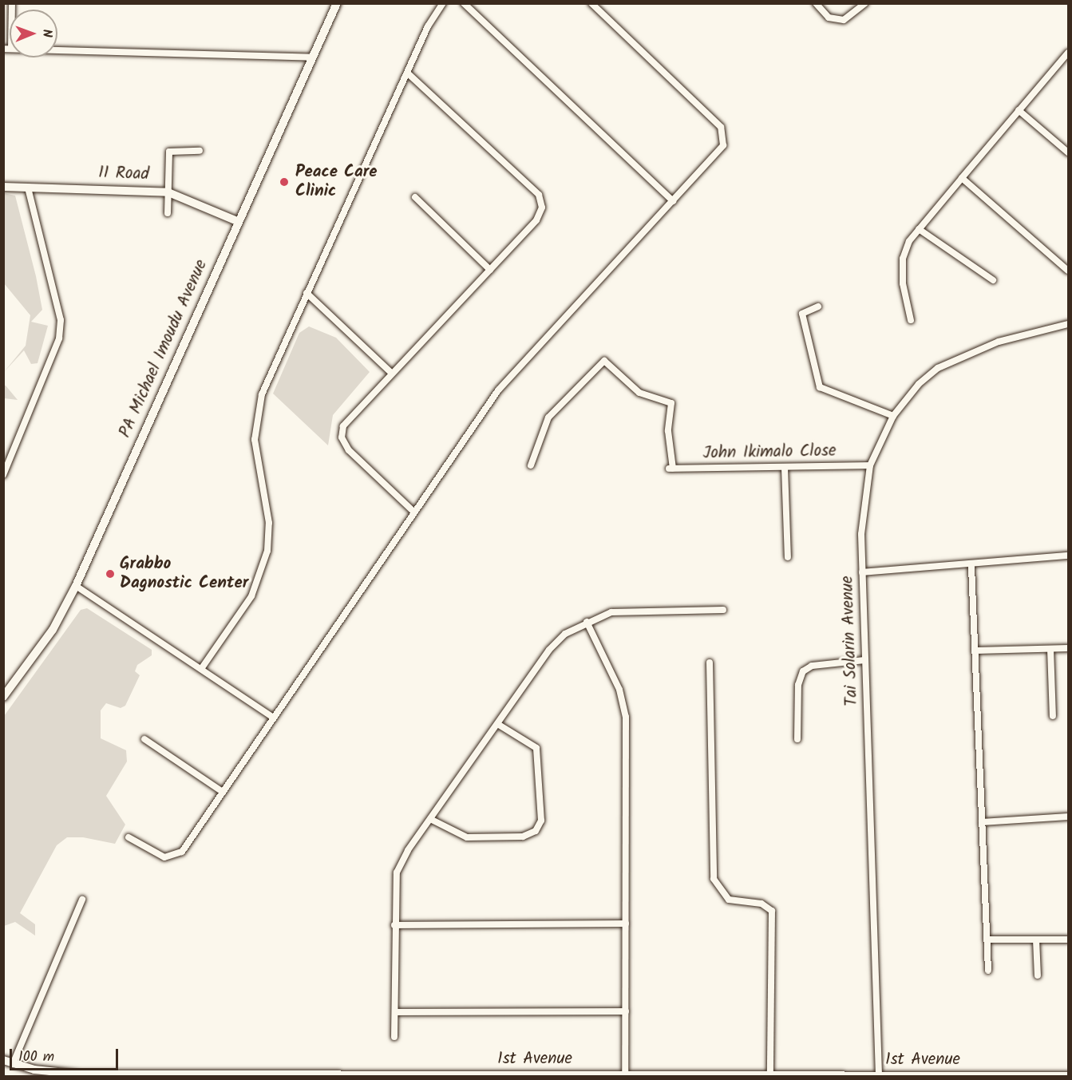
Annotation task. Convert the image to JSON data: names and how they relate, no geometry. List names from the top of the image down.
{
  "streets": {
    "street": [
      "11 Road",
      "PA Michael Imoudu Avenue",
      "John Ikimalo Close",
      "Tai Solarin Avenue",
      "1st Avenue"
    ]
  },
  "crossings": [
    ["11 Road", "PA Michael Imoudu Avenue"],
    ["John Ikimalo Close", "Tai Solarin Avenue"],
    ["Tai Solarin Avenue", "1st Avenue"]
  ],
  "places": ["Peace Care Clinic", "Grabbo Dagnostic Center"],
  "scale_bar": "100 m",
  "north": "right"
}
